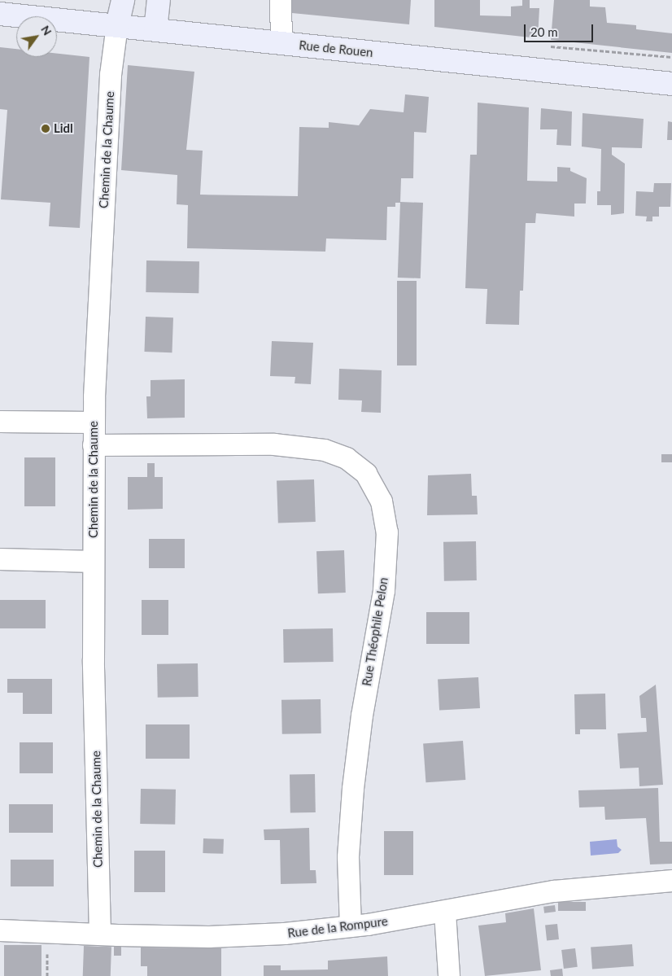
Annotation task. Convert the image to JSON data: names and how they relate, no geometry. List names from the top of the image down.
{
  "streets": {
    "main road": ["Rue de Rouen"],
    "street": ["Chemin de la Chaume", "Rue Théophile Pelon", "Rue de la Rompure"]
  },
  "crossings": [
    ["Rue de Rouen", "Chemin de la Chaume"],
    ["Chemin de la Chaume", "Rue Théophile Pelon"],
    ["Chemin de la Chaume", "Rue de la Rompure"],
    ["Rue Théophile Pelon", "Rue de la Rompure"]
  ],
  "places": ["Lidl"],
  "scale_bar": "20 m",
  "north": "top right"
}
